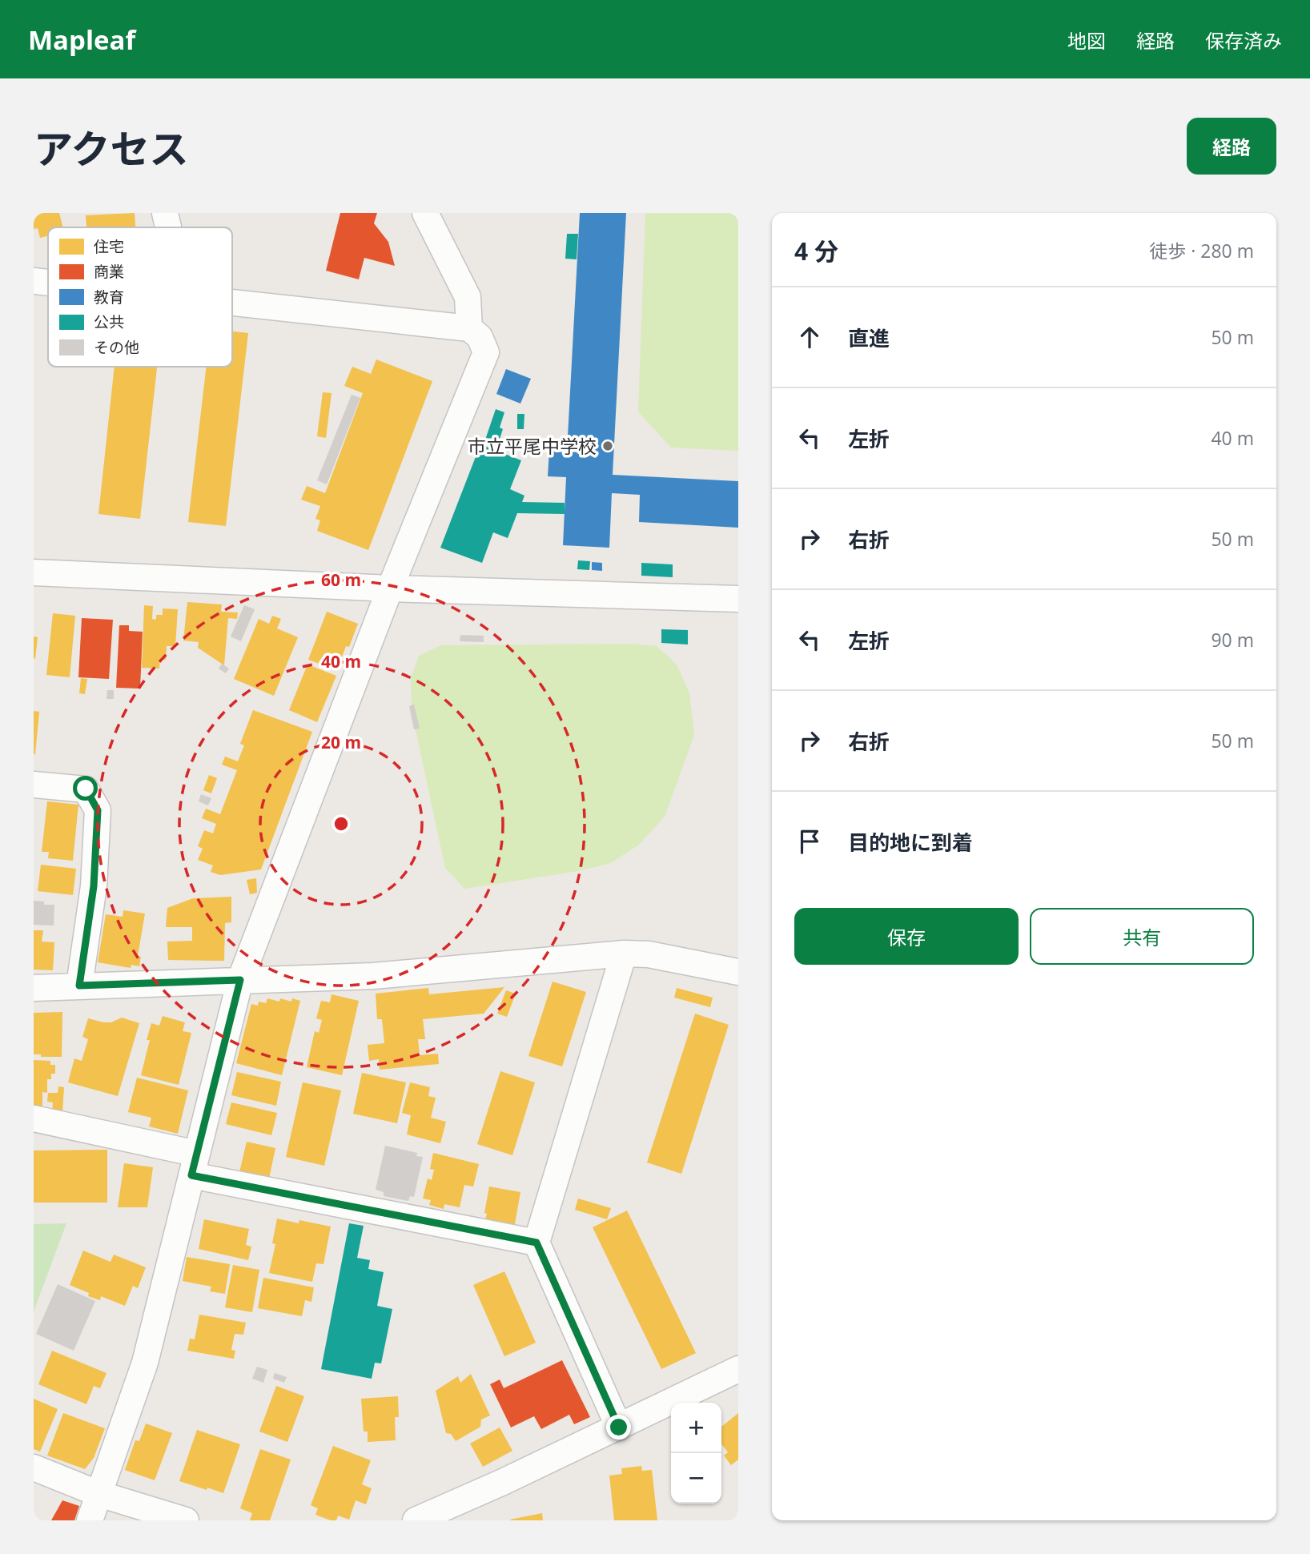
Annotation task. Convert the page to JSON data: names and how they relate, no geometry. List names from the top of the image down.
{
  "places": ["市立平尾中学校"],
  "legend": [
    "住宅",
    "商業",
    "教育",
    "公共",
    "その他"
  ],
  "page": {
    "header": "Mapleaf",
    "nav": ["地図", "経路", "保存済み"],
    "title": "アクセス",
    "buttons": [
      "経路",
      ["保存", "共有"]
    ],
    "heading": ["4 分", "徒歩 · 280 m"],
    "list": [
      ["直進", "50 m"],
      ["左折", "40 m"],
      ["右折", "50 m"],
      ["左折", "90 m"],
      ["右折", "50 m"],
      "目的地に到着"
    ],
    "map_buttons": ["+", "−"]
  },
  "rings": ["60 m", "40 m", "20 m"]
}
